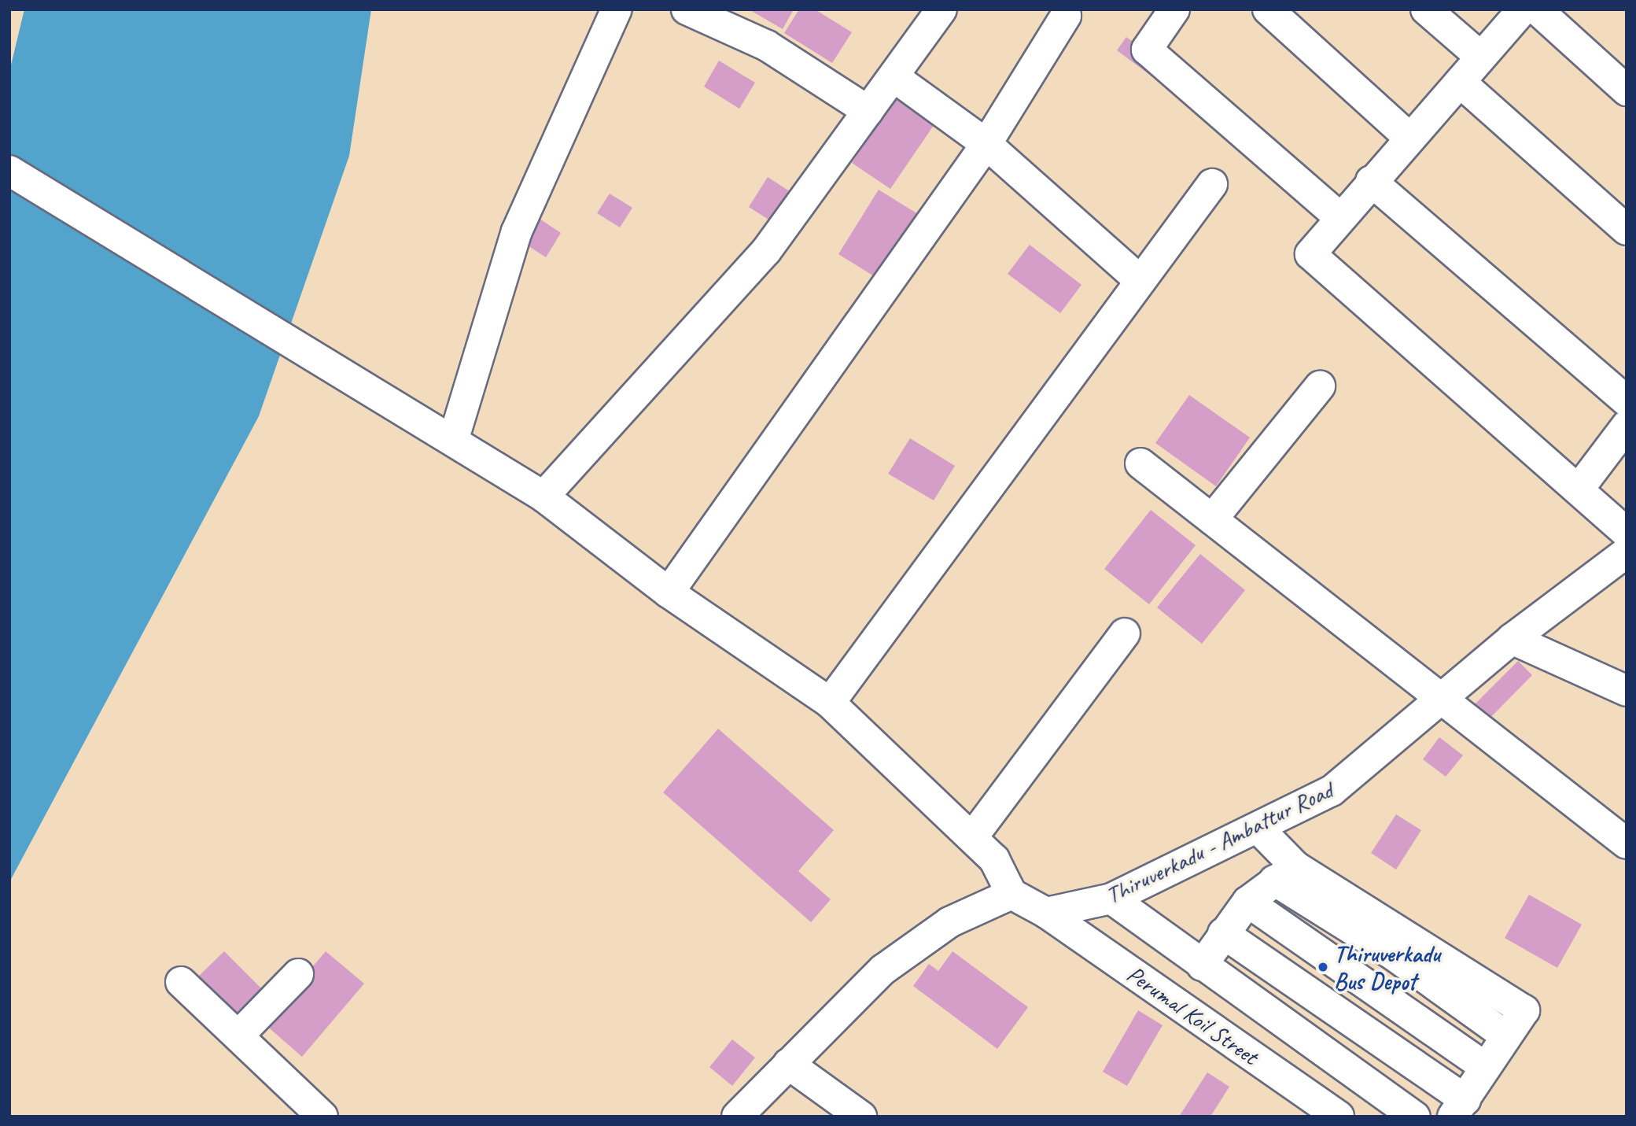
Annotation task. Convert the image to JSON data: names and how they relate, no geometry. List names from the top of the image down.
{
  "streets": {
    "street": ["Thiruverkadu - Ambattur Road", "Perumal Koil Street"]
  },
  "crossings": [
    ["Thiruverkadu - Ambattur Road", "Perumal Koil Street"]
  ],
  "places": ["Thiruverkadu Bus Depot"]
}
